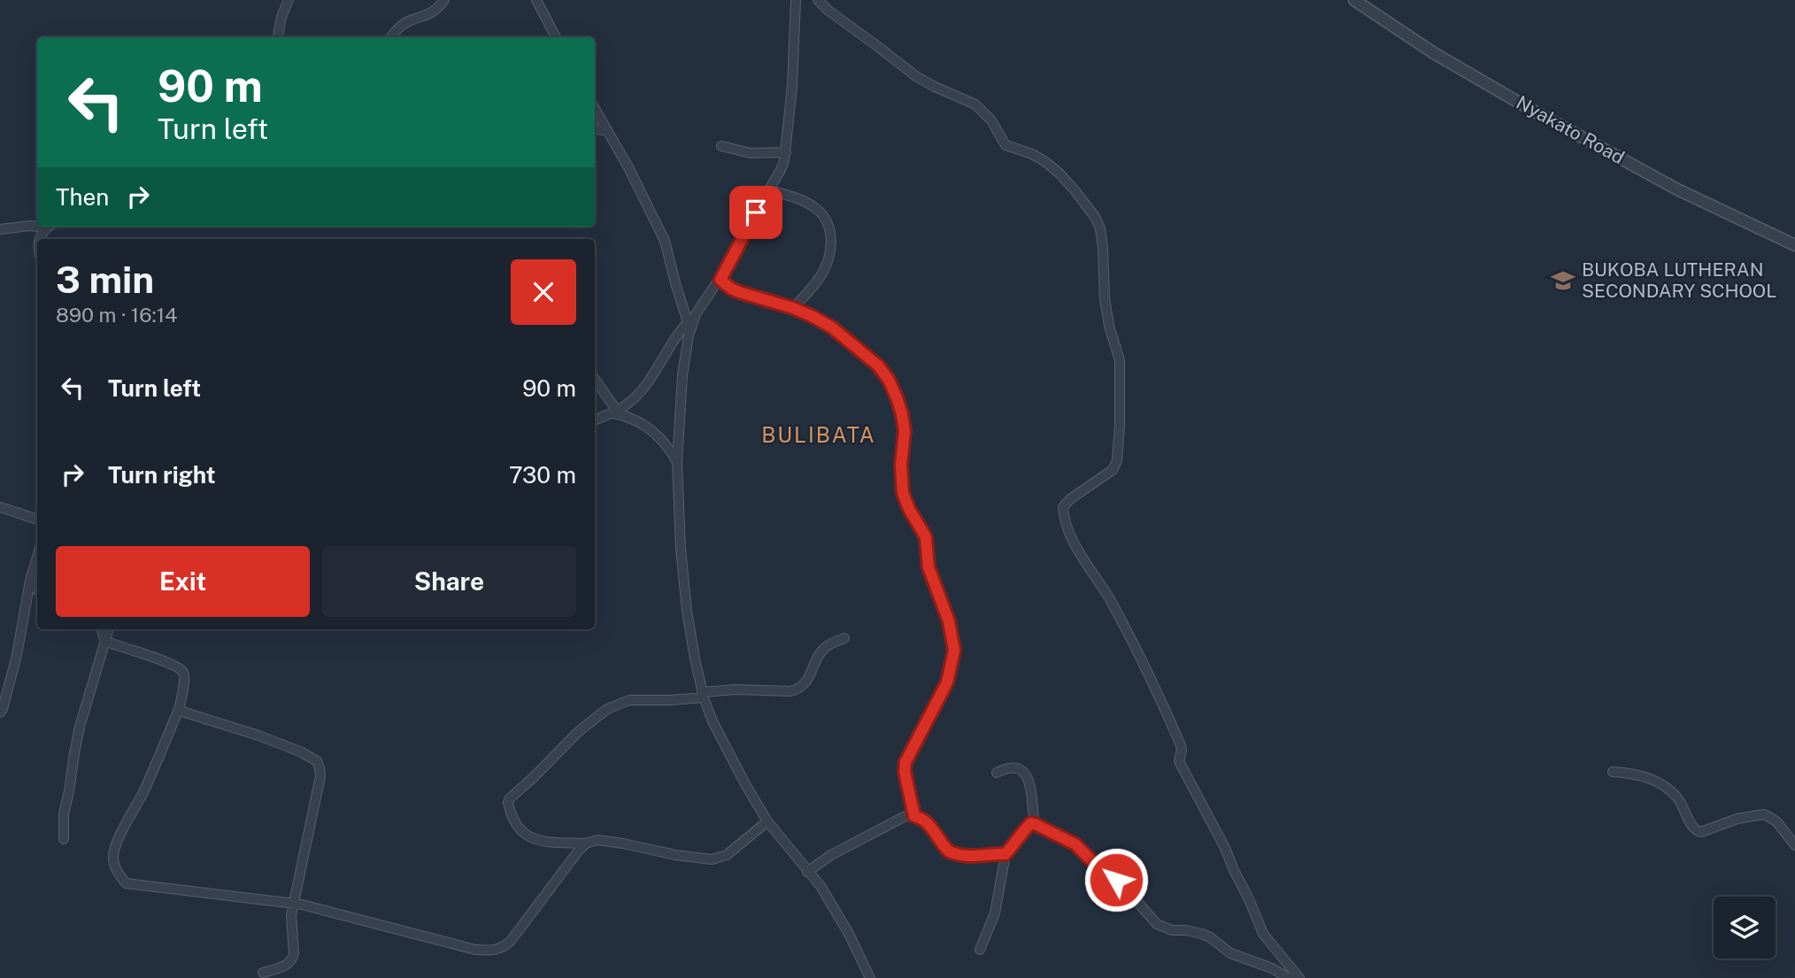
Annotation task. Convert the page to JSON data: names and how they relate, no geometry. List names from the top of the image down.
{
  "streets": {
    "street": ["Nyakato Road"]
  },
  "districts": ["BULIBATA"],
  "places": {
    "school or university": ["BUKOBA LUTHERAN SECONDARY SCHOOL"]
  },
  "page": {
    "turn": ["90 m", "Turn left"],
    "then": "Then",
    "heading": ["3 min", "890 m · 16:14"],
    "list": [
      {
        "name": "Turn left",
        "value": "90 m"
      },
      {
        "name": "Turn right",
        "value": "730 m"
      }
    ],
    "buttons": ["Exit", "Share"]
  }
}
